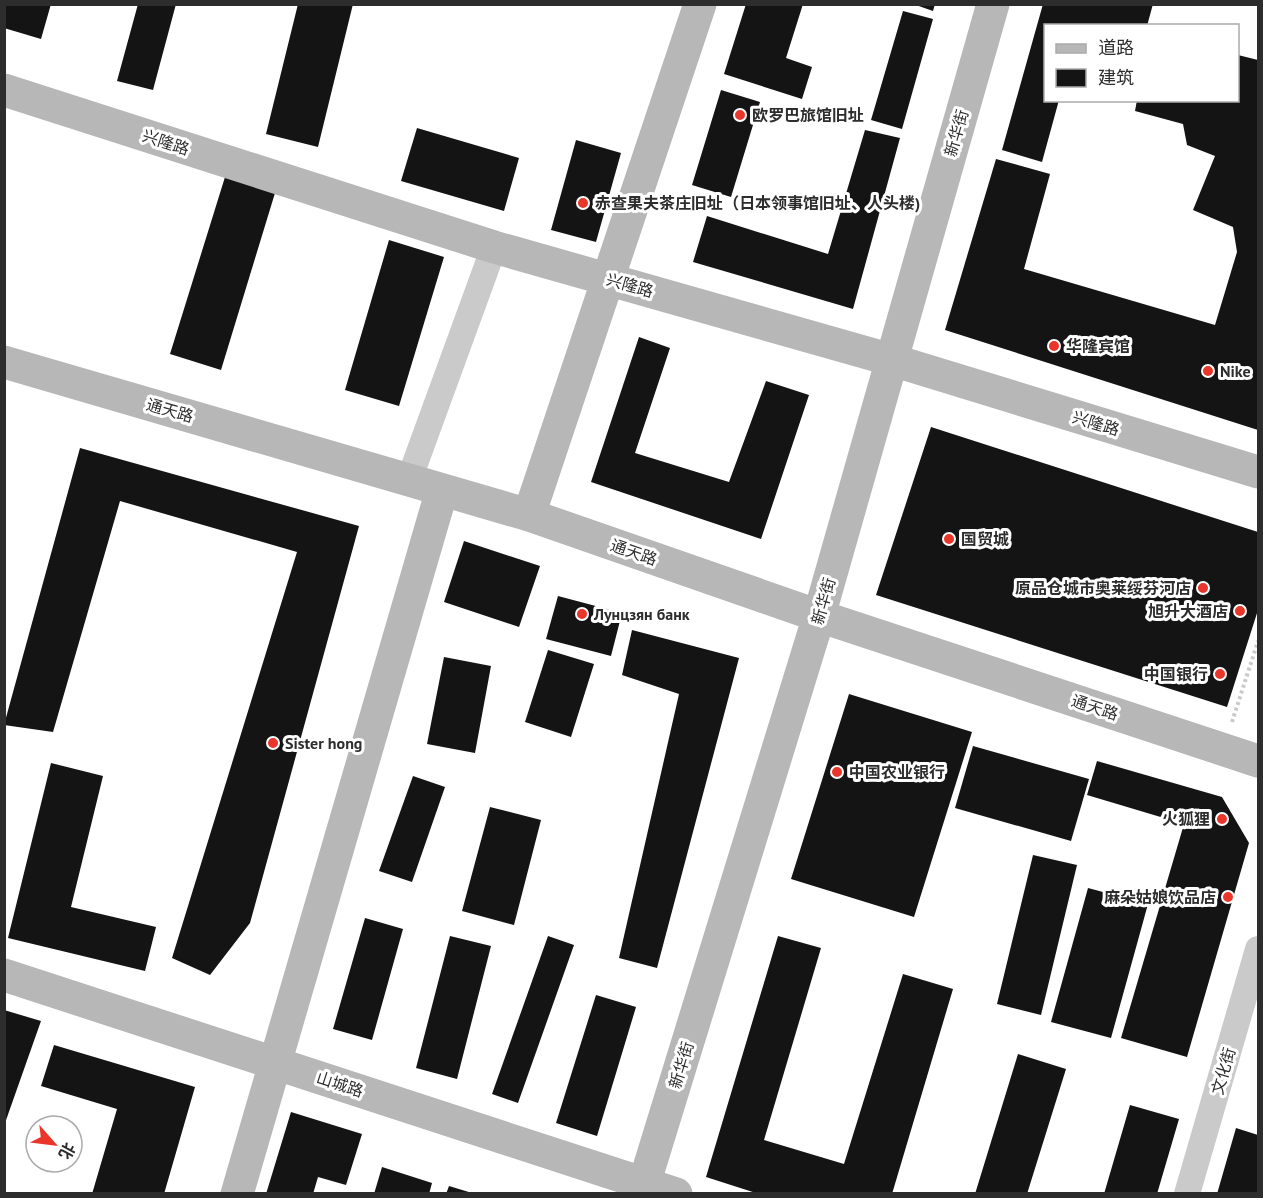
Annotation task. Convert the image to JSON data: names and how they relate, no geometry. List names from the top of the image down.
{
  "streets": {
    "street": [
      "新华街",
      "兴隆路",
      "通天路",
      "文化街",
      "山城路"
    ]
  },
  "crossings": [
    ["新华街", "兴隆路"],
    ["新华街", "通天路"],
    ["新华街", "山城路"]
  ],
  "places": [
    "欧罗巴旅馆旧址",
    "赤查果夫茶庄旧址（日本领事馆旧址、人头楼)",
    "华隆宾馆",
    "Nike",
    "国贸城",
    "原品仓城市奥莱绥芬河店",
    "旭升大酒店",
    "Лунцзян банк",
    "中国银行",
    "Sister hong",
    "中国农业银行",
    "火狐狸",
    "麻朵姑娘饮品店"
  ],
  "legend": ["道路", "建筑"],
  "north": "bottom right"
}
